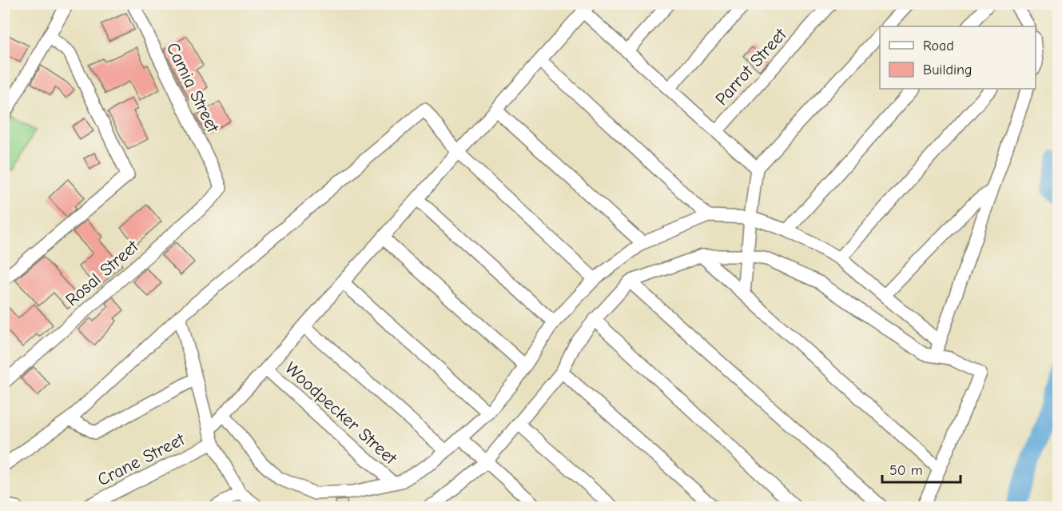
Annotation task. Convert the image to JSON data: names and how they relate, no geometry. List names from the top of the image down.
{
  "streets": {
    "street": [
      "Parrot Street",
      "Camia Street",
      "Rosal Street",
      "Woodpecker Street",
      "Crane Street"
    ]
  },
  "crossings": [
    ["Camia Street", "Rosal Street"]
  ],
  "legend": ["Road", "Building"],
  "scale_bar": "50 m"
}
